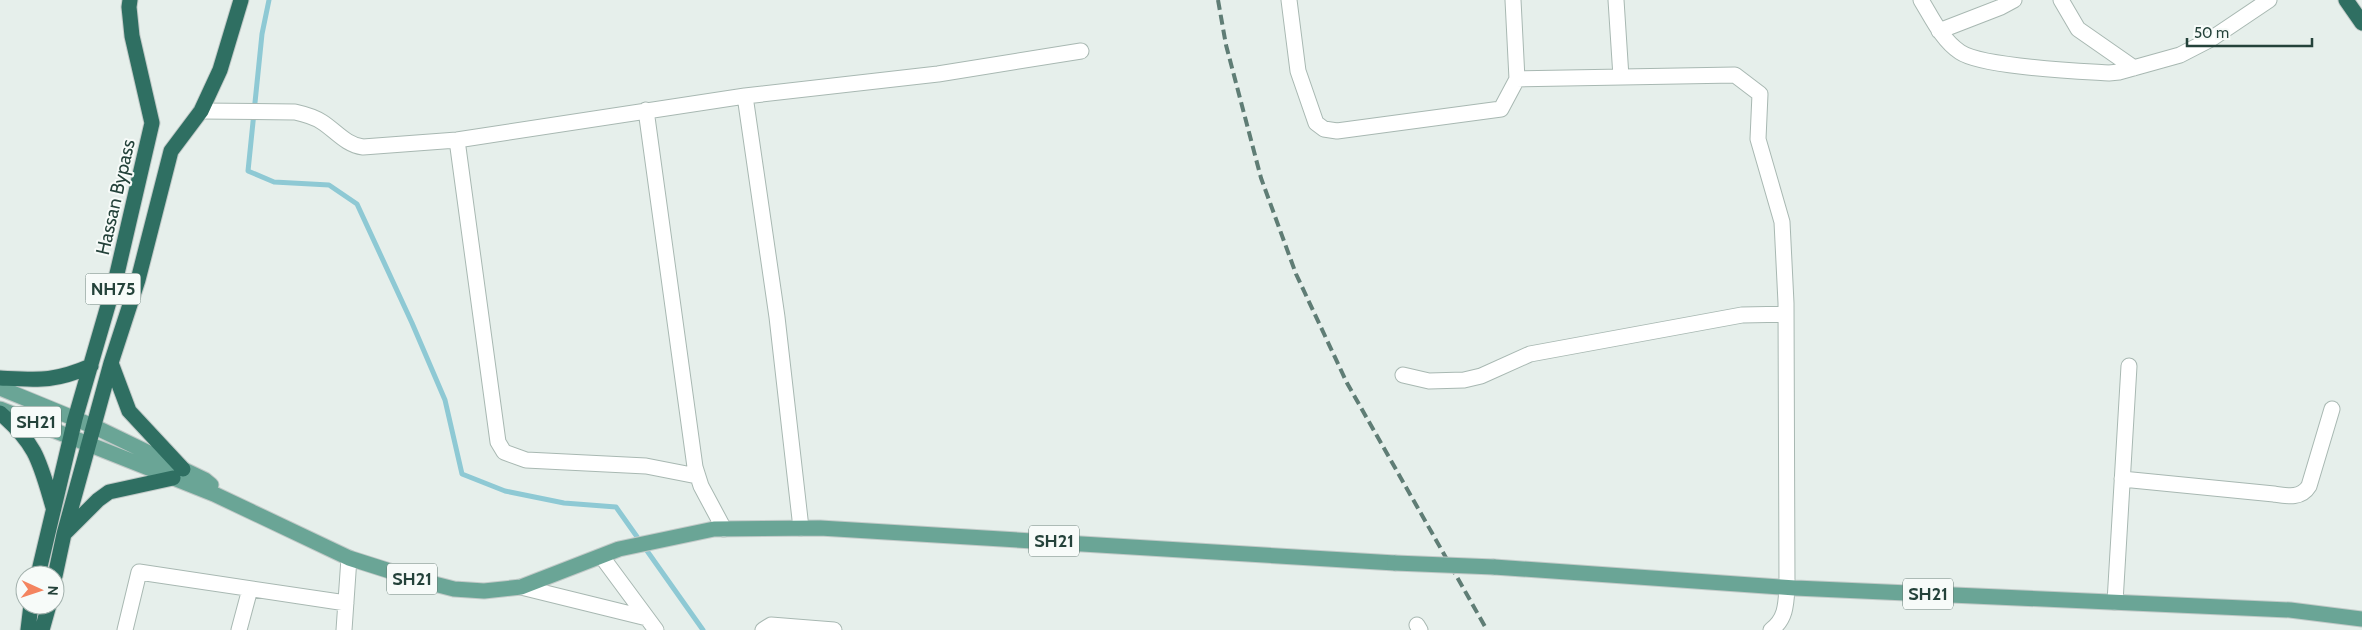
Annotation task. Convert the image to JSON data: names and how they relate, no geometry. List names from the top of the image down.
{
  "streets": {
    "highway": ["Hassan Bypass", "NH75"],
    "main road": ["SH21"]
  },
  "crossings": [
    ["Hassan Bypass", "SH21"],
    ["NH75", "SH21"]
  ],
  "scale_bar": "50 m",
  "north": "right"
}
